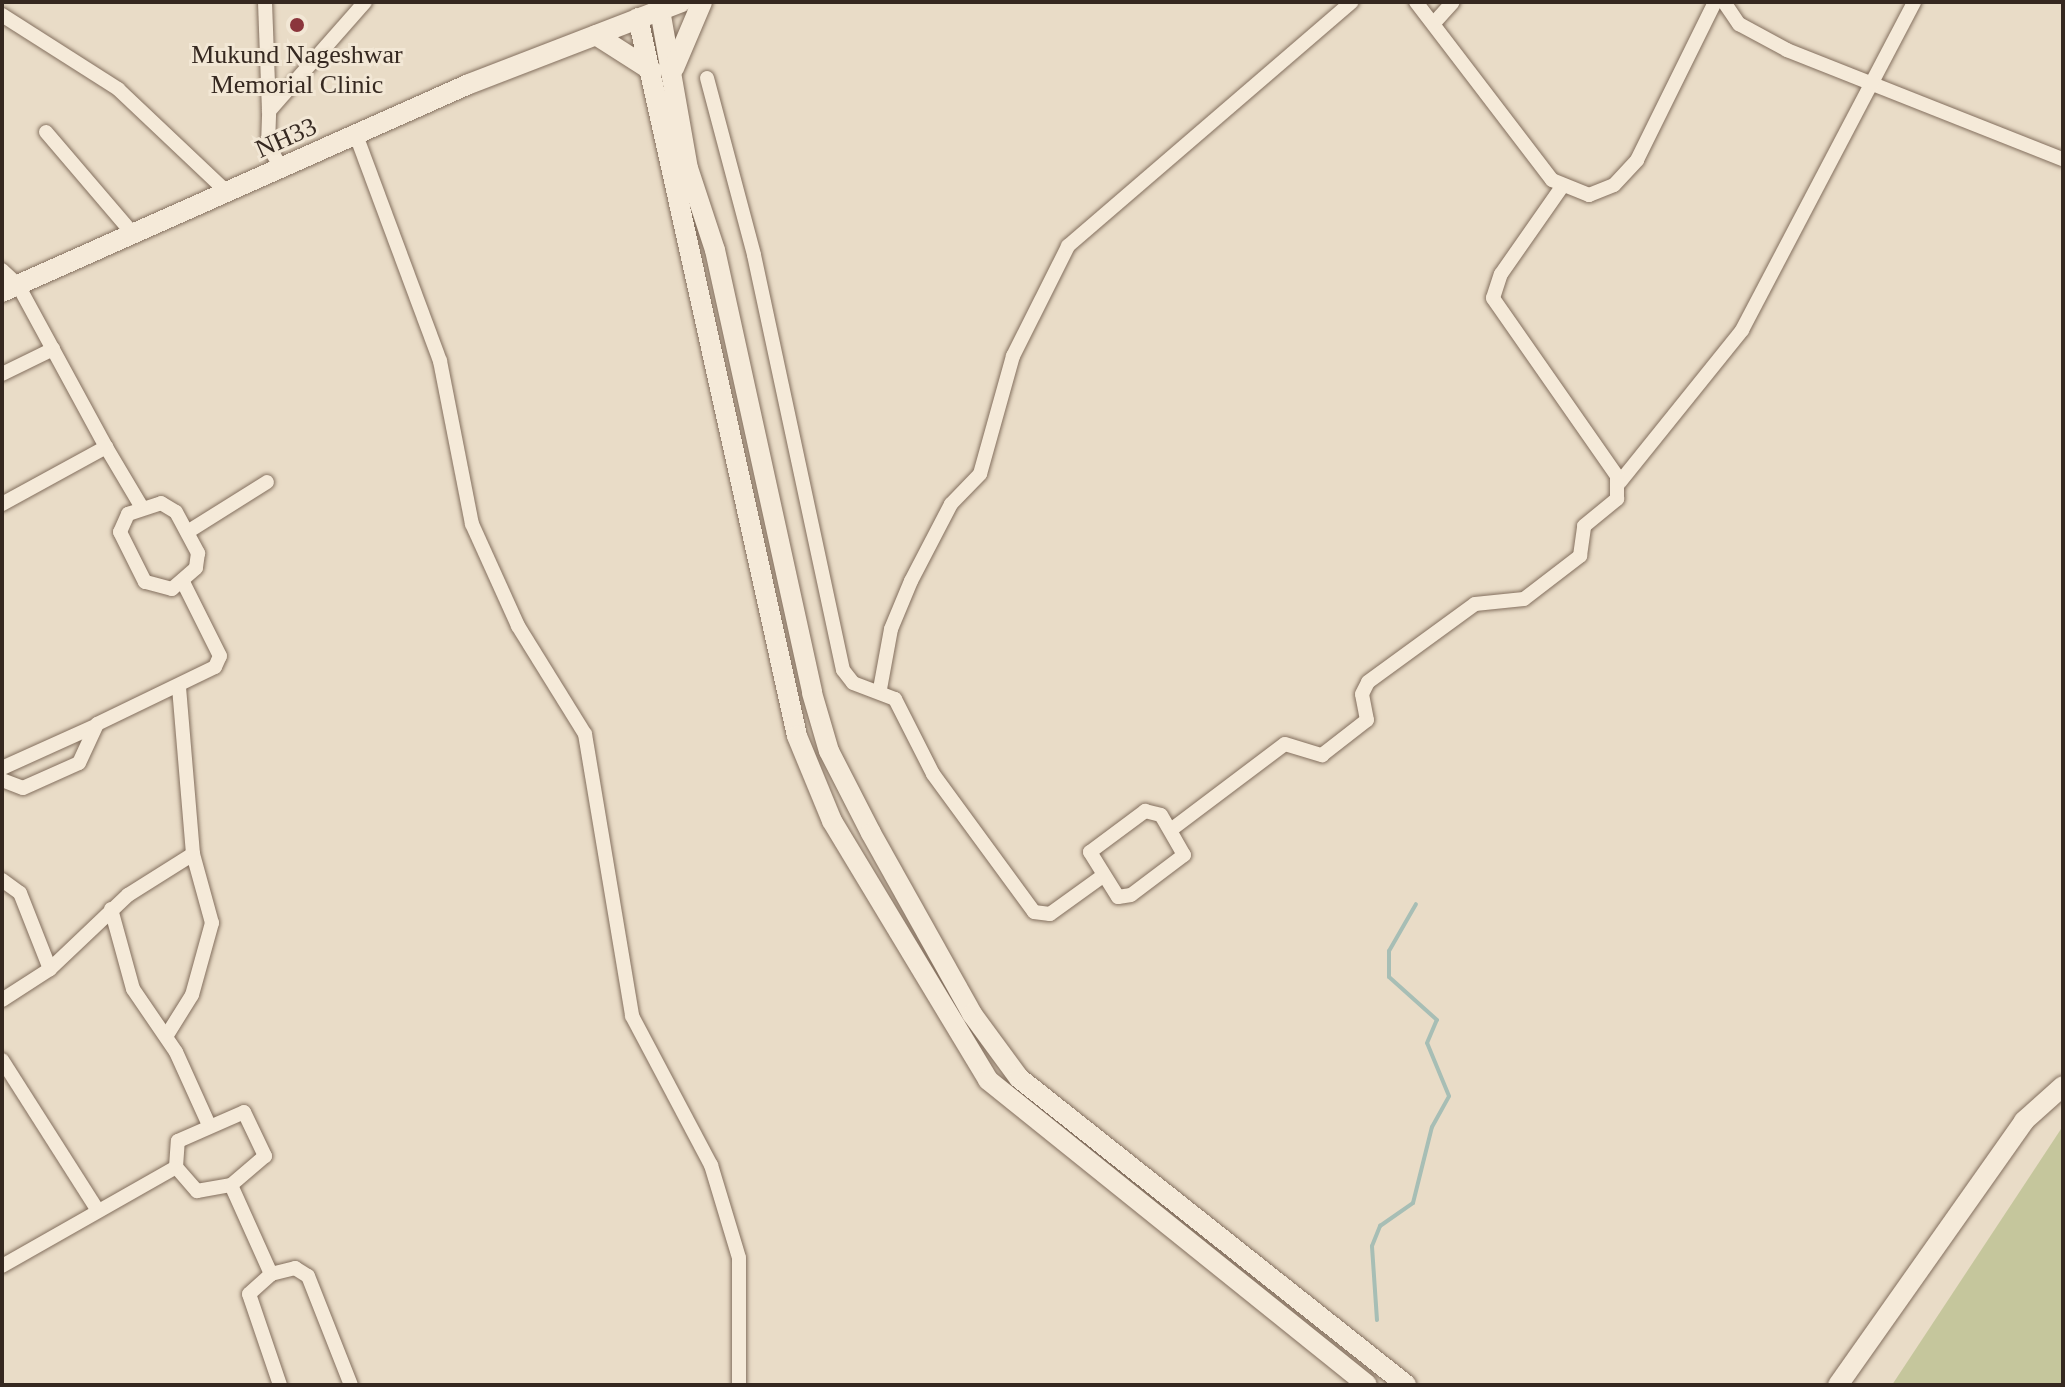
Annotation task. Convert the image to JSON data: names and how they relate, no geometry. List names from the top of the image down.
{
  "streets": {
    "main road": ["NH33"]
  },
  "places": ["Mukund Nageshwar Memorial Clinic"]
}
